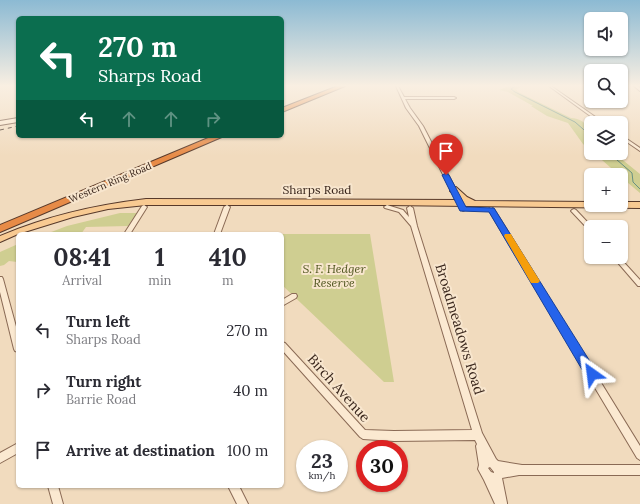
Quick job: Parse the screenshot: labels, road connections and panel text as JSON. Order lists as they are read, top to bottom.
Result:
{
  "streets": {
    "highway": ["Western Ring Road"],
    "main road": ["Sharps Road"],
    "street": ["Broadmeadows Road", "Birch Avenue"]
  },
  "crossings": [
    ["Sharps Road", "Broadmeadows Road"],
    ["Broadmeadows Road", "Birch Avenue"]
  ],
  "parks": ["S. F. Hedger Reserve"],
  "page": {
    "map_buttons": ["+", "−"],
    "turn": ["270 m", "Sharps Road"],
    "eta": [
      "08:41",
      "Arrival",
      "1",
      "min",
      "410",
      "m"
    ],
    "list": [
      {
        "name": "Turn left",
        "note": "Sharps Road",
        "value": "270 m"
      },
      {
        "name": "Turn right",
        "note": "Barrie Road",
        "value": "40 m"
      },
      {
        "name": "Arrive at destination",
        "value": "100 m"
      }
    ],
    "speed": "23 km/h",
    "limit": "30"
  }
}
